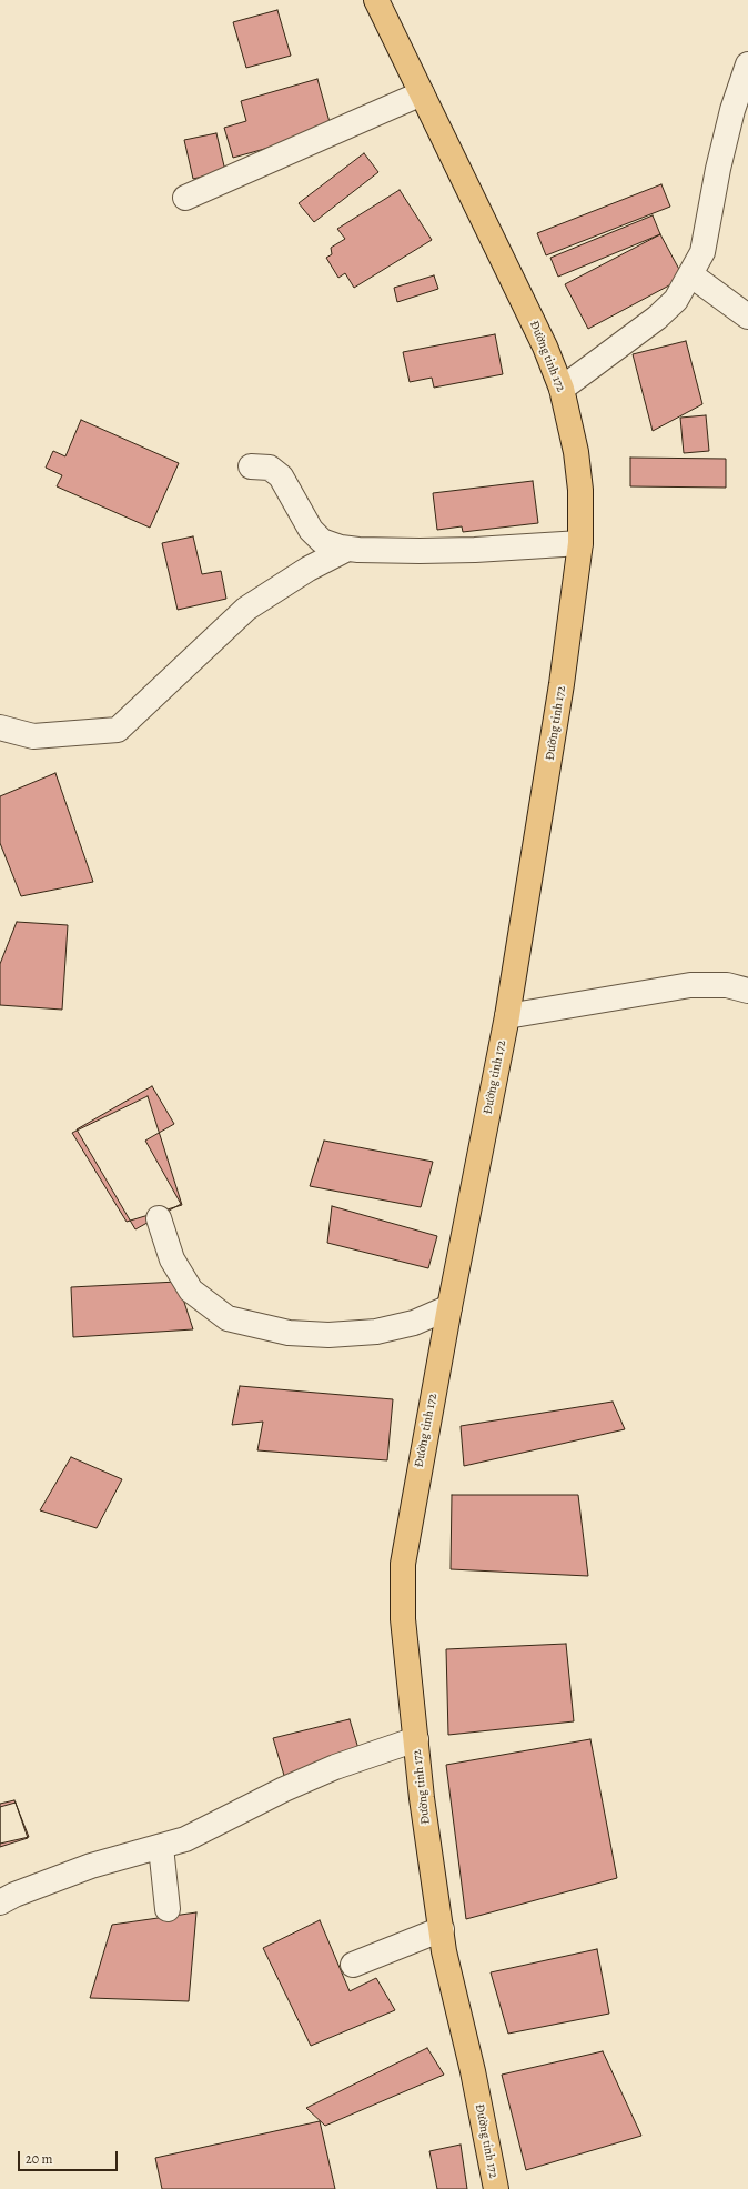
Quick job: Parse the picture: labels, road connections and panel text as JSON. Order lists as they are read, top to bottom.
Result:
{
  "streets": {
    "main road": ["Đường tỉnh 172"]
  },
  "scale_bar": "20 m"
}
